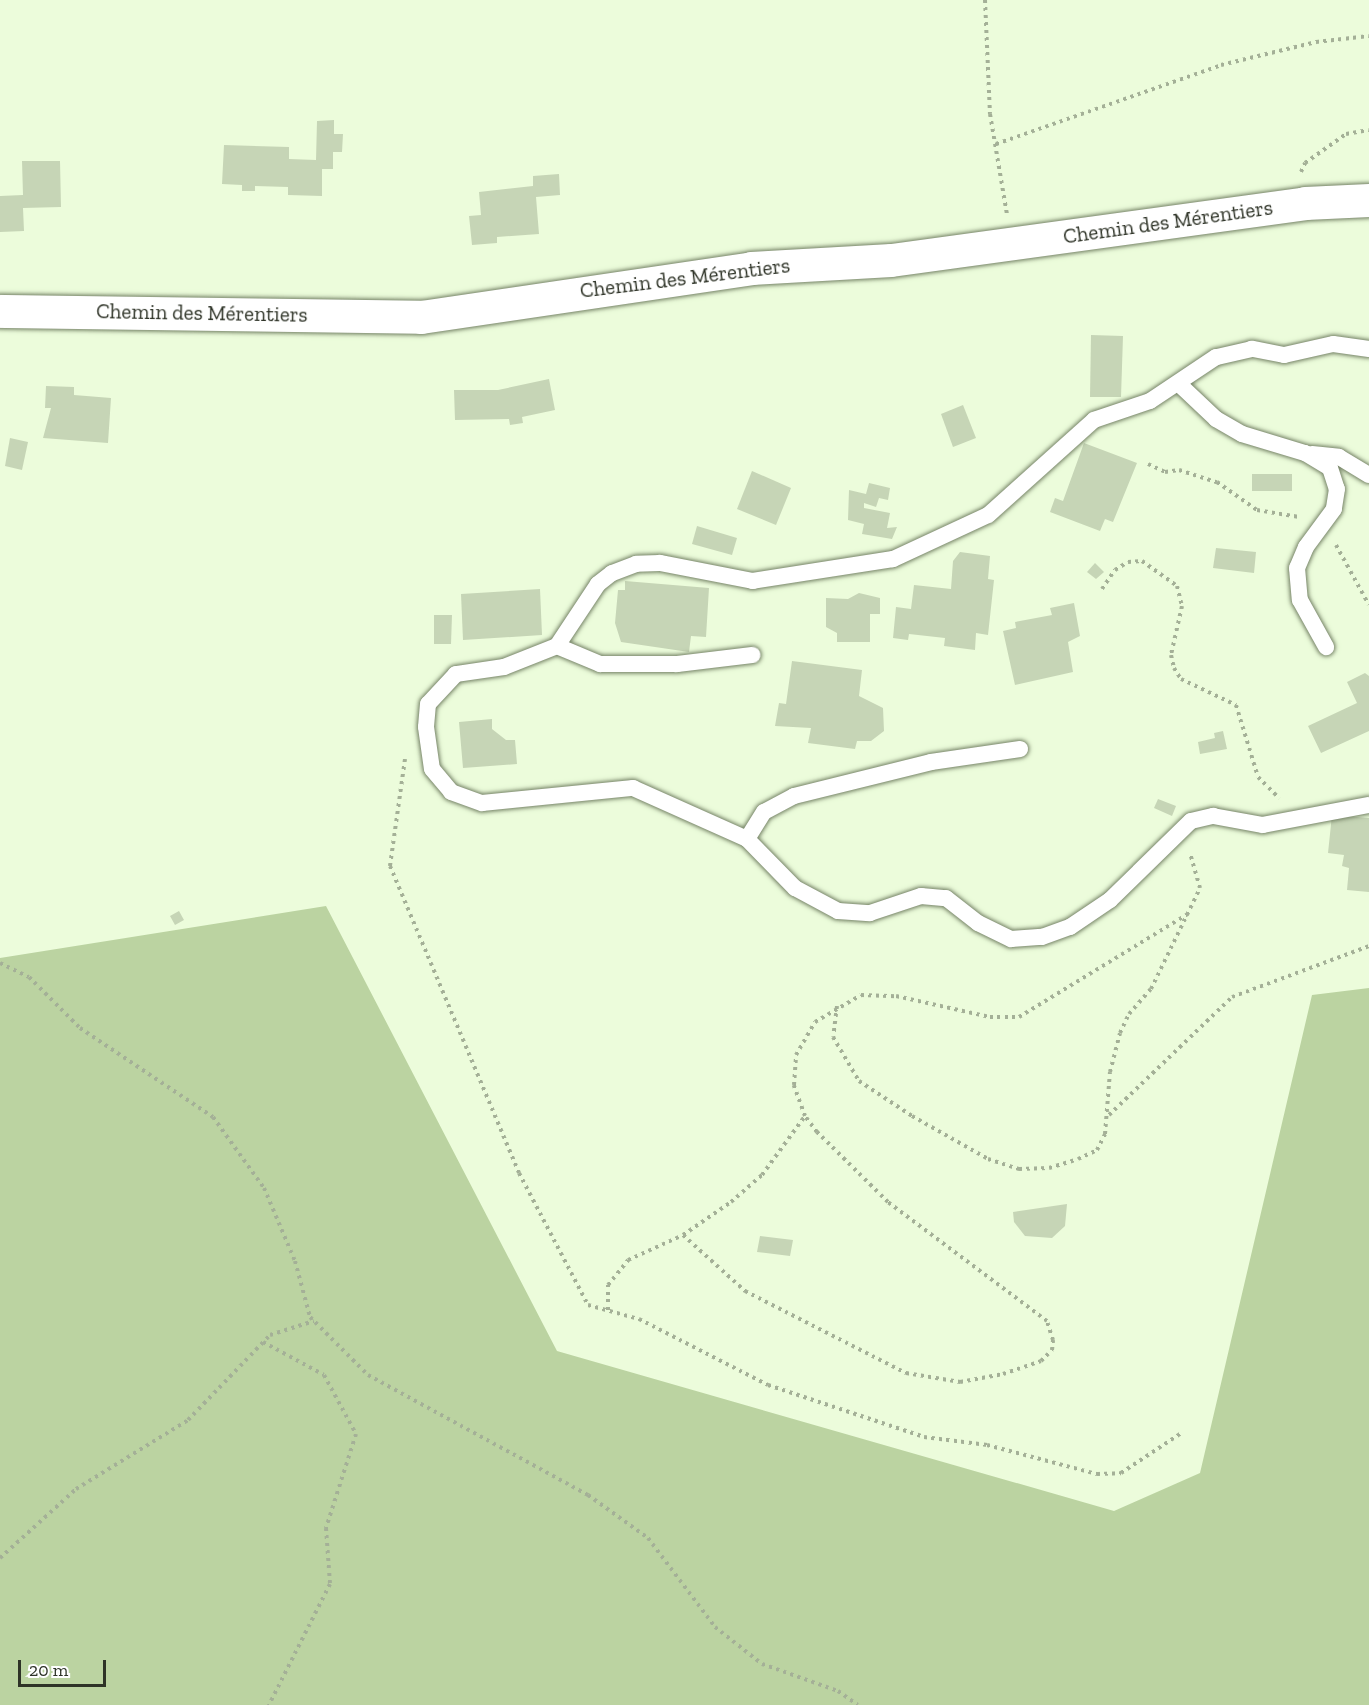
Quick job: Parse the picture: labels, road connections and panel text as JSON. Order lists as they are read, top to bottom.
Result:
{
  "streets": {
    "street": ["Chemin des Mérentiers"]
  },
  "scale_bar": "20 m"
}
